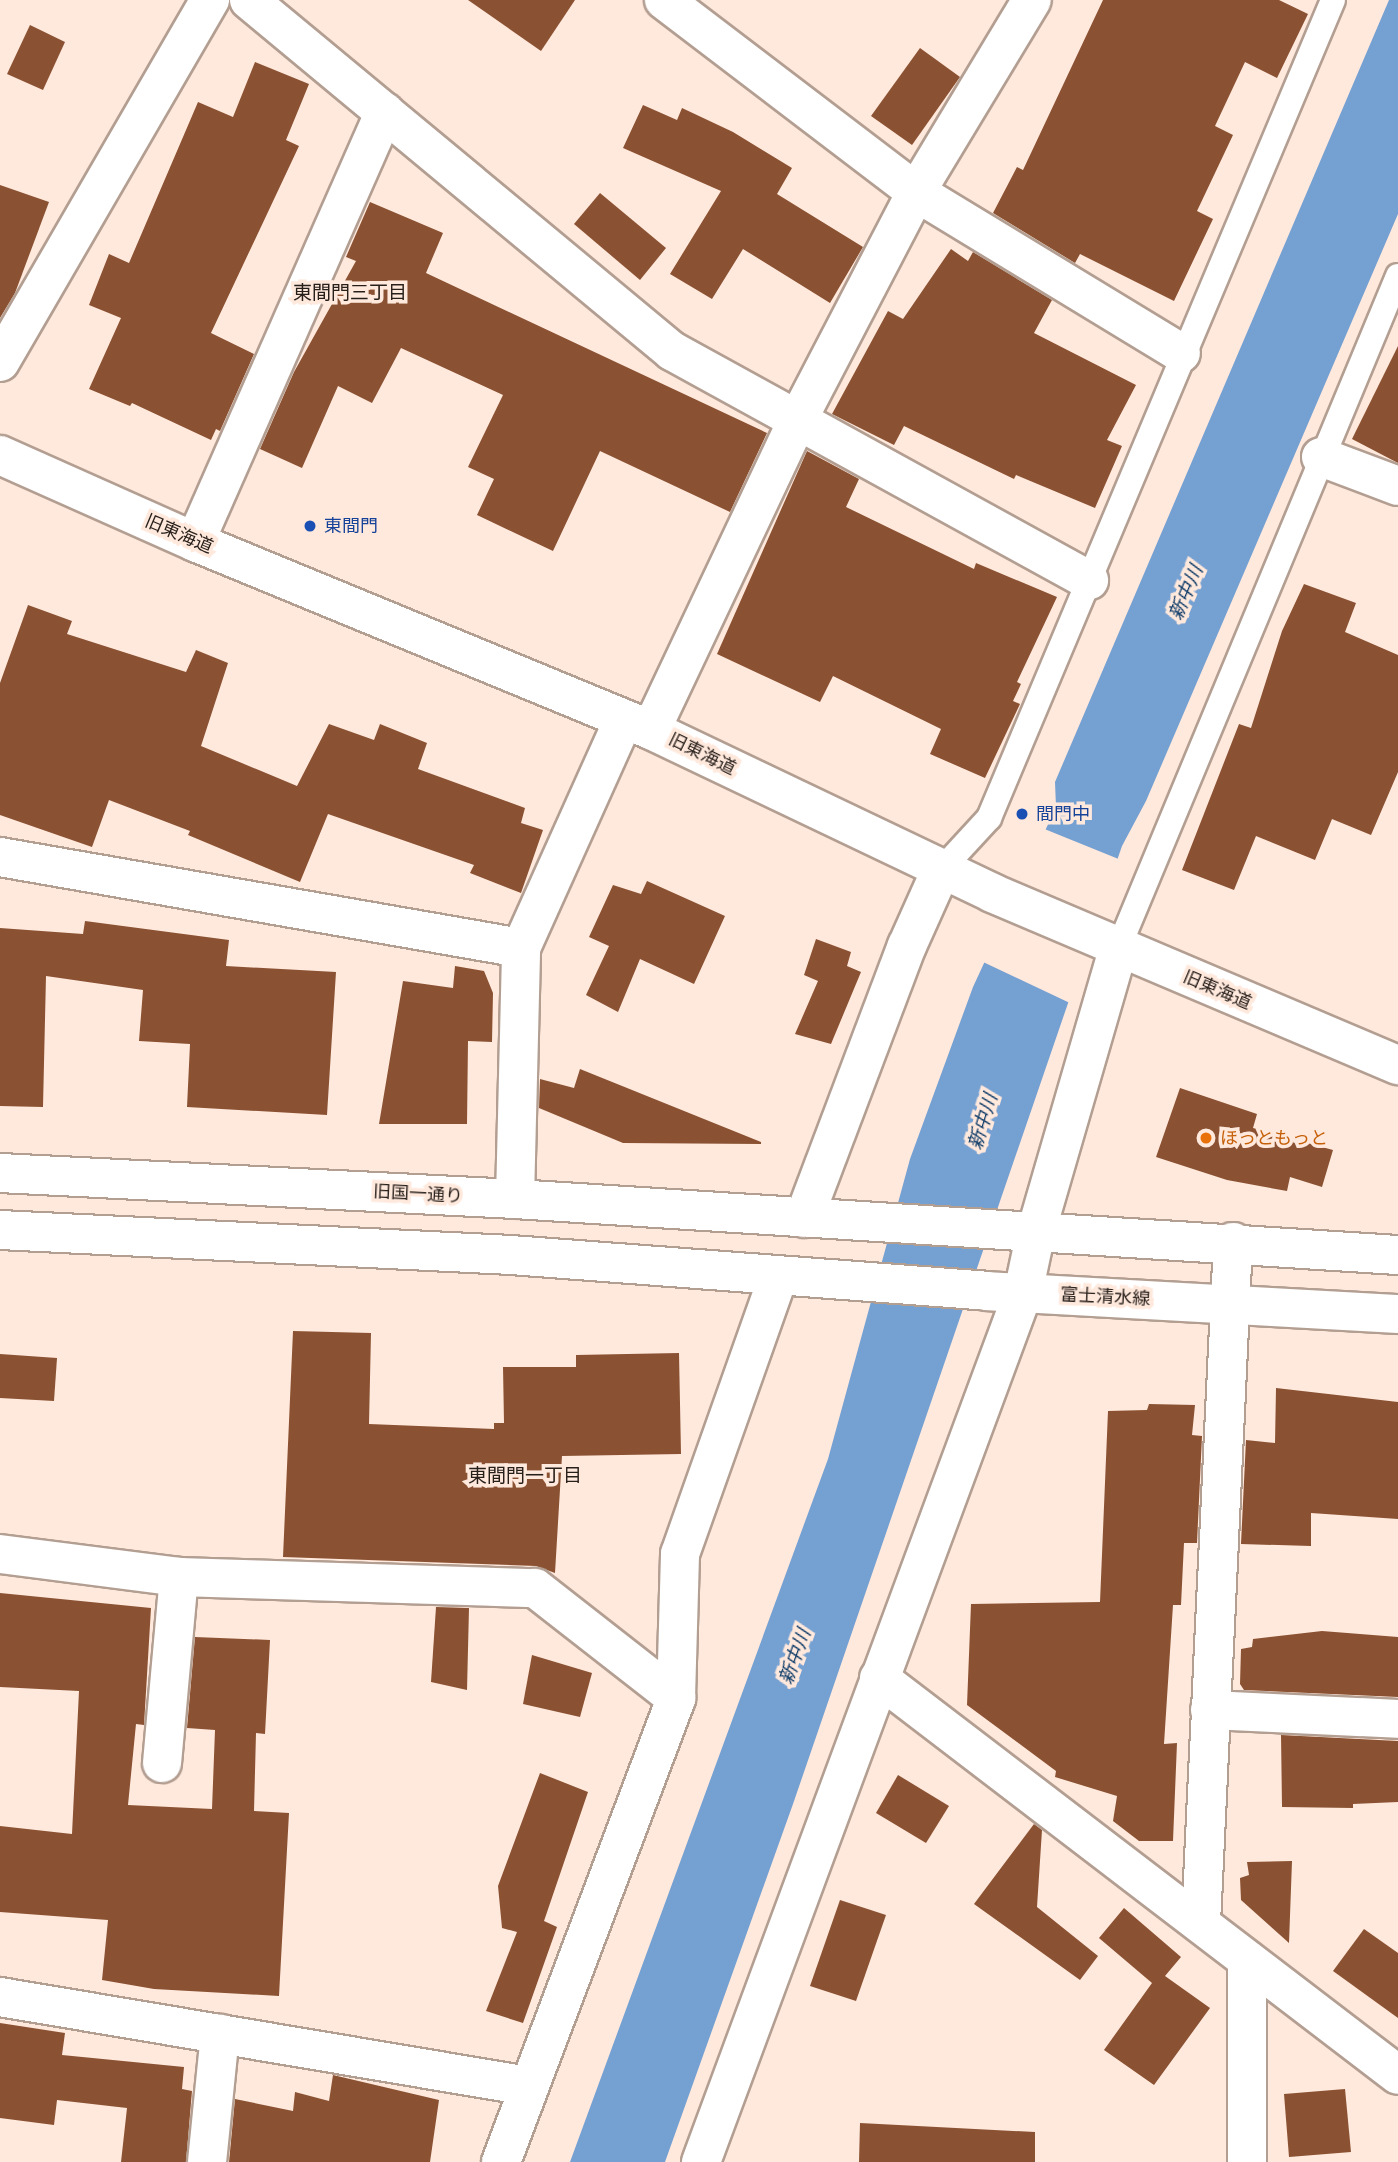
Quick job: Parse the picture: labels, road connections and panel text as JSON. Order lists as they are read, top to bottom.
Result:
{
  "streets": {
    "street": ["旧東海道", "旧国一通り", "富士清水線"]
  },
  "districts": ["東間門三丁目", "東間門一丁目"],
  "water": ["新中川"],
  "places": ["東間門", "間門中", "ほっともっと"]
}
